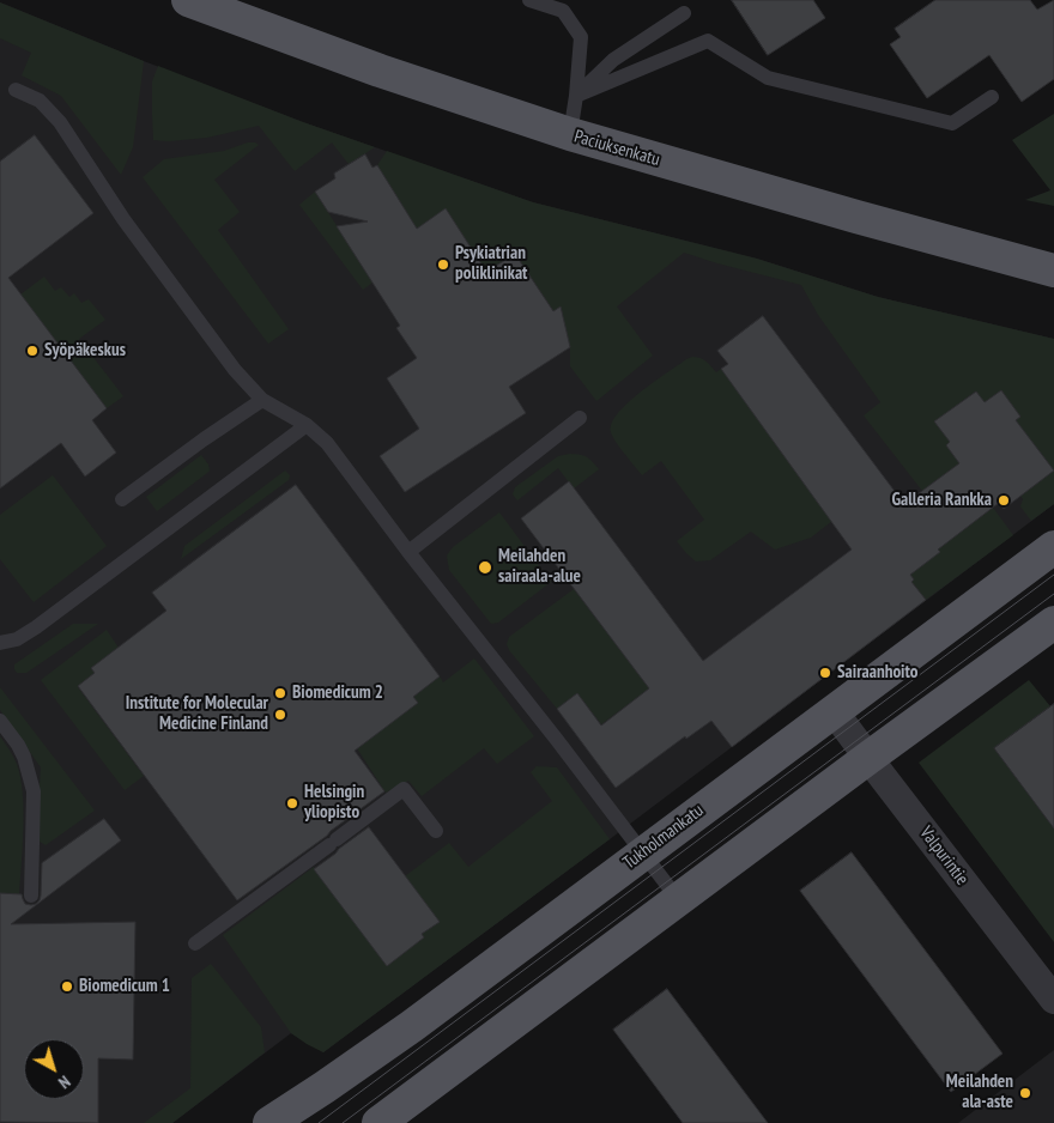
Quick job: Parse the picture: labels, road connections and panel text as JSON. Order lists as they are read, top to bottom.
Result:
{
  "streets": {
    "main road": ["Paciuksenkatu", "Tukholmankatu"],
    "street": ["Valpurintie"]
  },
  "crossings": [
    ["Tukholmankatu", "Valpurintie"]
  ],
  "places": [
    "Psykiatrian poliklinikat",
    "Syöpäkeskus",
    "Galleria Rankka",
    "Meilahden sairaala-alue",
    "Sairaanhoito",
    "Biomedicum 2",
    "Institute for Molecular Medicine Finland",
    "Helsingin yliopisto",
    "Biomedicum 1",
    "Meilahden ala-aste"
  ],
  "north": "bottom right"
}
